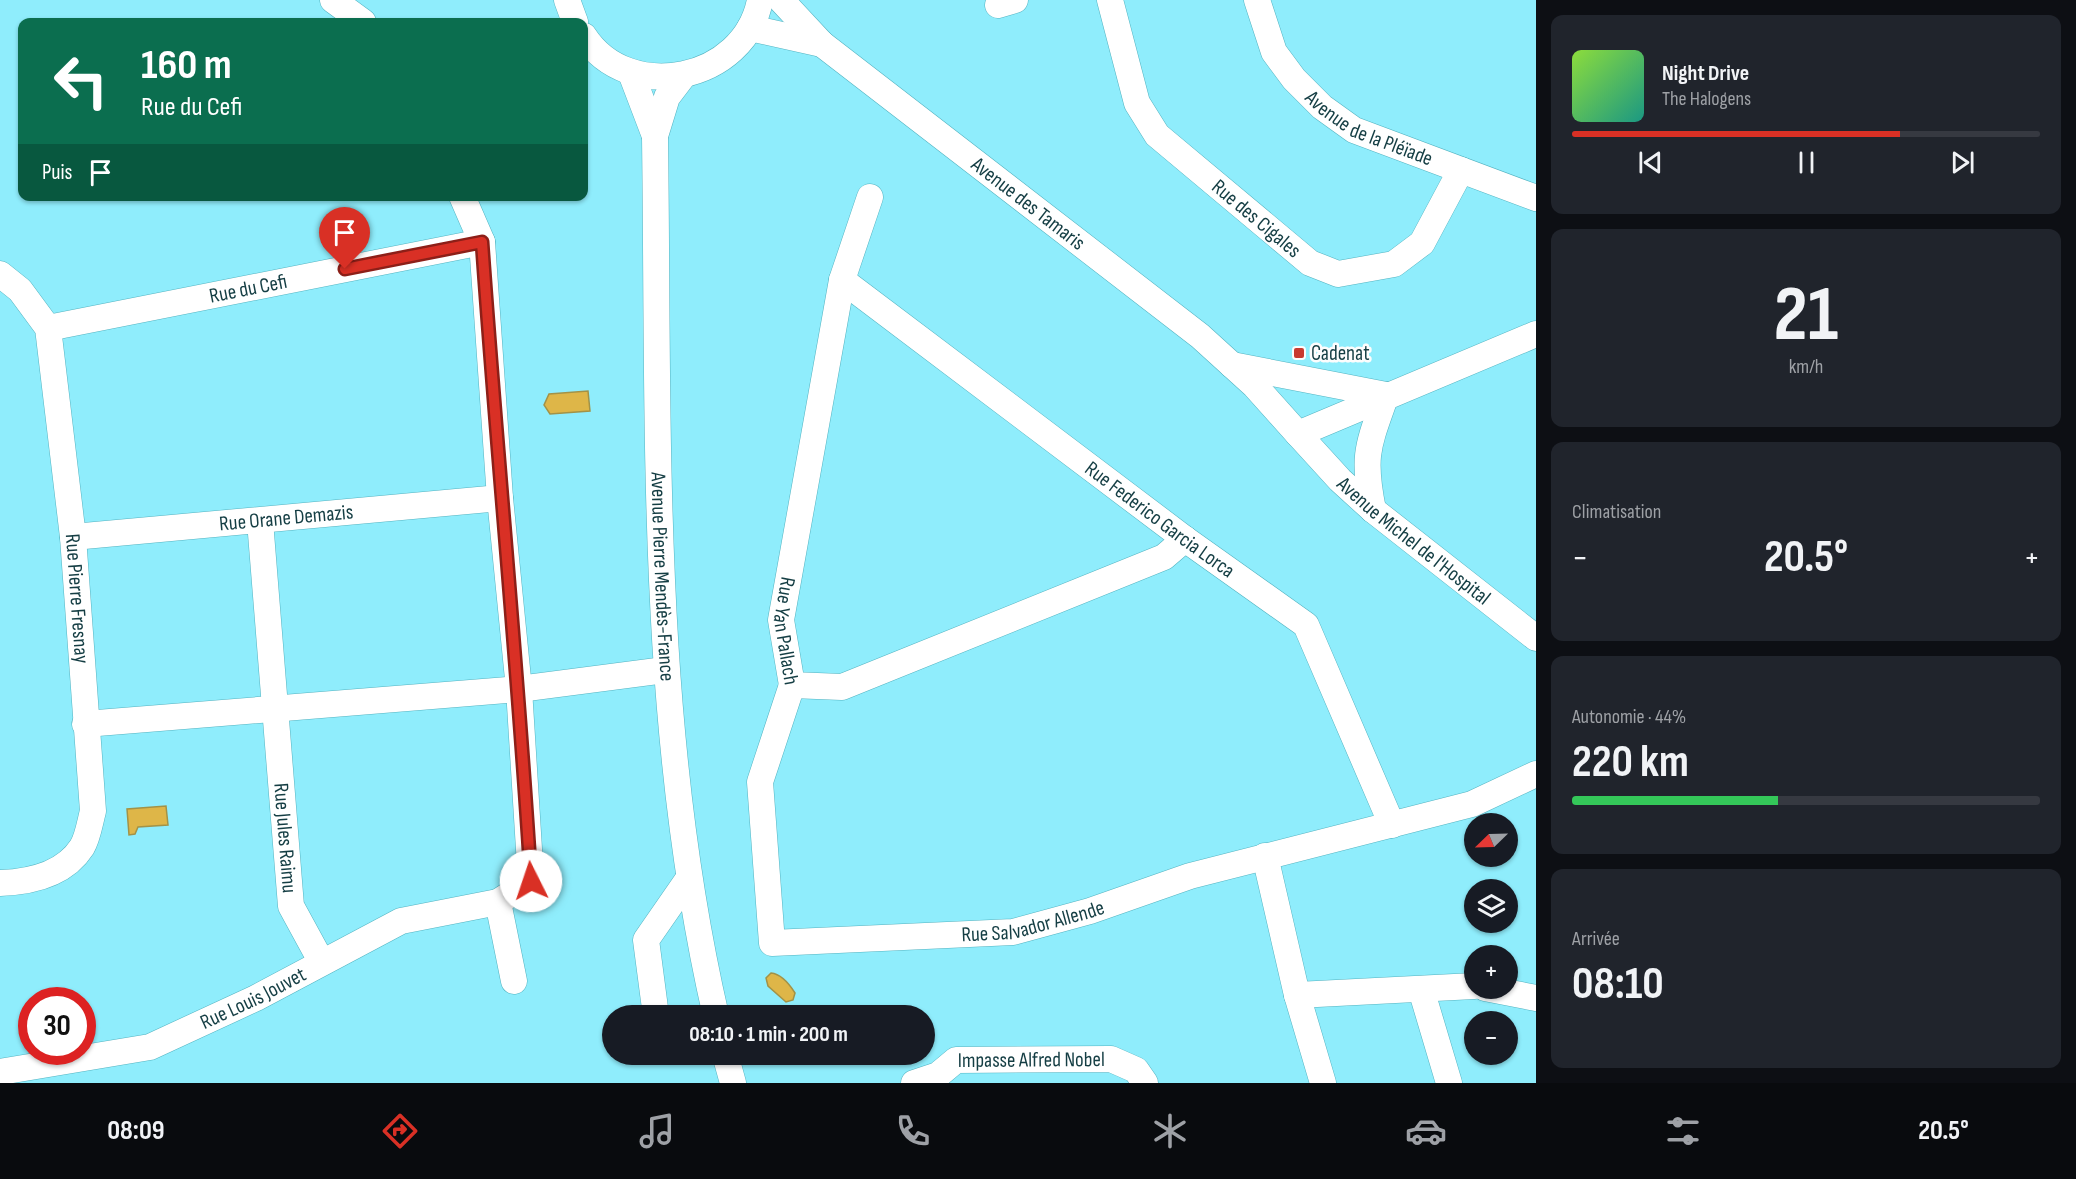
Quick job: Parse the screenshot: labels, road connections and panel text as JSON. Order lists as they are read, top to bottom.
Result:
{
  "streets": {
    "street": [
      "Avenue de la Pléïade",
      "Avenue des Tamaris",
      "Rue des Cigales",
      "Rue du Cefi",
      "Rue Orane Demazis",
      "Rue Federico Garcia Lorca",
      "Avenue Michel de l'Hospital",
      "Avenue Pierre Mendès-France",
      "Rue Pierre Fresnay",
      "Rue Yan Pallach",
      "Rue Jules Raimu",
      "Rue Salvador Allende",
      "Rue Louis Jouvet",
      "Impasse Alfred Nobel"
    ]
  },
  "crossings": [
    ["Avenue de la Pléïade", "Rue des Cigales"],
    ["Avenue des Tamaris", "Avenue Michel de l'Hospital"],
    ["Rue du Cefi", "Rue Pierre Fresnay"],
    ["Rue du Cefi", "Rue Louis Jouvet"],
    ["Rue Orane Demazis", "Rue Pierre Fresnay"],
    ["Rue Orane Demazis", "Rue Jules Raimu"],
    ["Rue Orane Demazis", "Rue Louis Jouvet"],
    ["Rue Federico Garcia Lorca", "Rue Yan Pallach"],
    ["Rue Federico Garcia Lorca", "Rue Salvador Allende"],
    ["Rue Yan Pallach", "Rue Salvador Allende"],
    ["Rue Jules Raimu", "Rue Louis Jouvet"]
  ],
  "places": {
    "transit": ["Cadenat"]
  },
  "north": "bottom left",
  "page": {
    "turn": ["160 m", "Rue du Cefi"],
    "song": ["Night Drive", "The Halogens"],
    "then": "Puis",
    "tile": [
      ["21", "km/h"],
      "Climatisation",
      ["Autonomie · 44%", "220 km"],
      ["Arrivée", "08:10"]
    ],
    "heat": ["−", "20.5°", "+"],
    "map_buttons": ["+", "−"],
    "limit": "30",
    "trip": "08:10 · 1 min · 200 m",
    "tabs": ["08:09", "20.5°"]
  }
}
